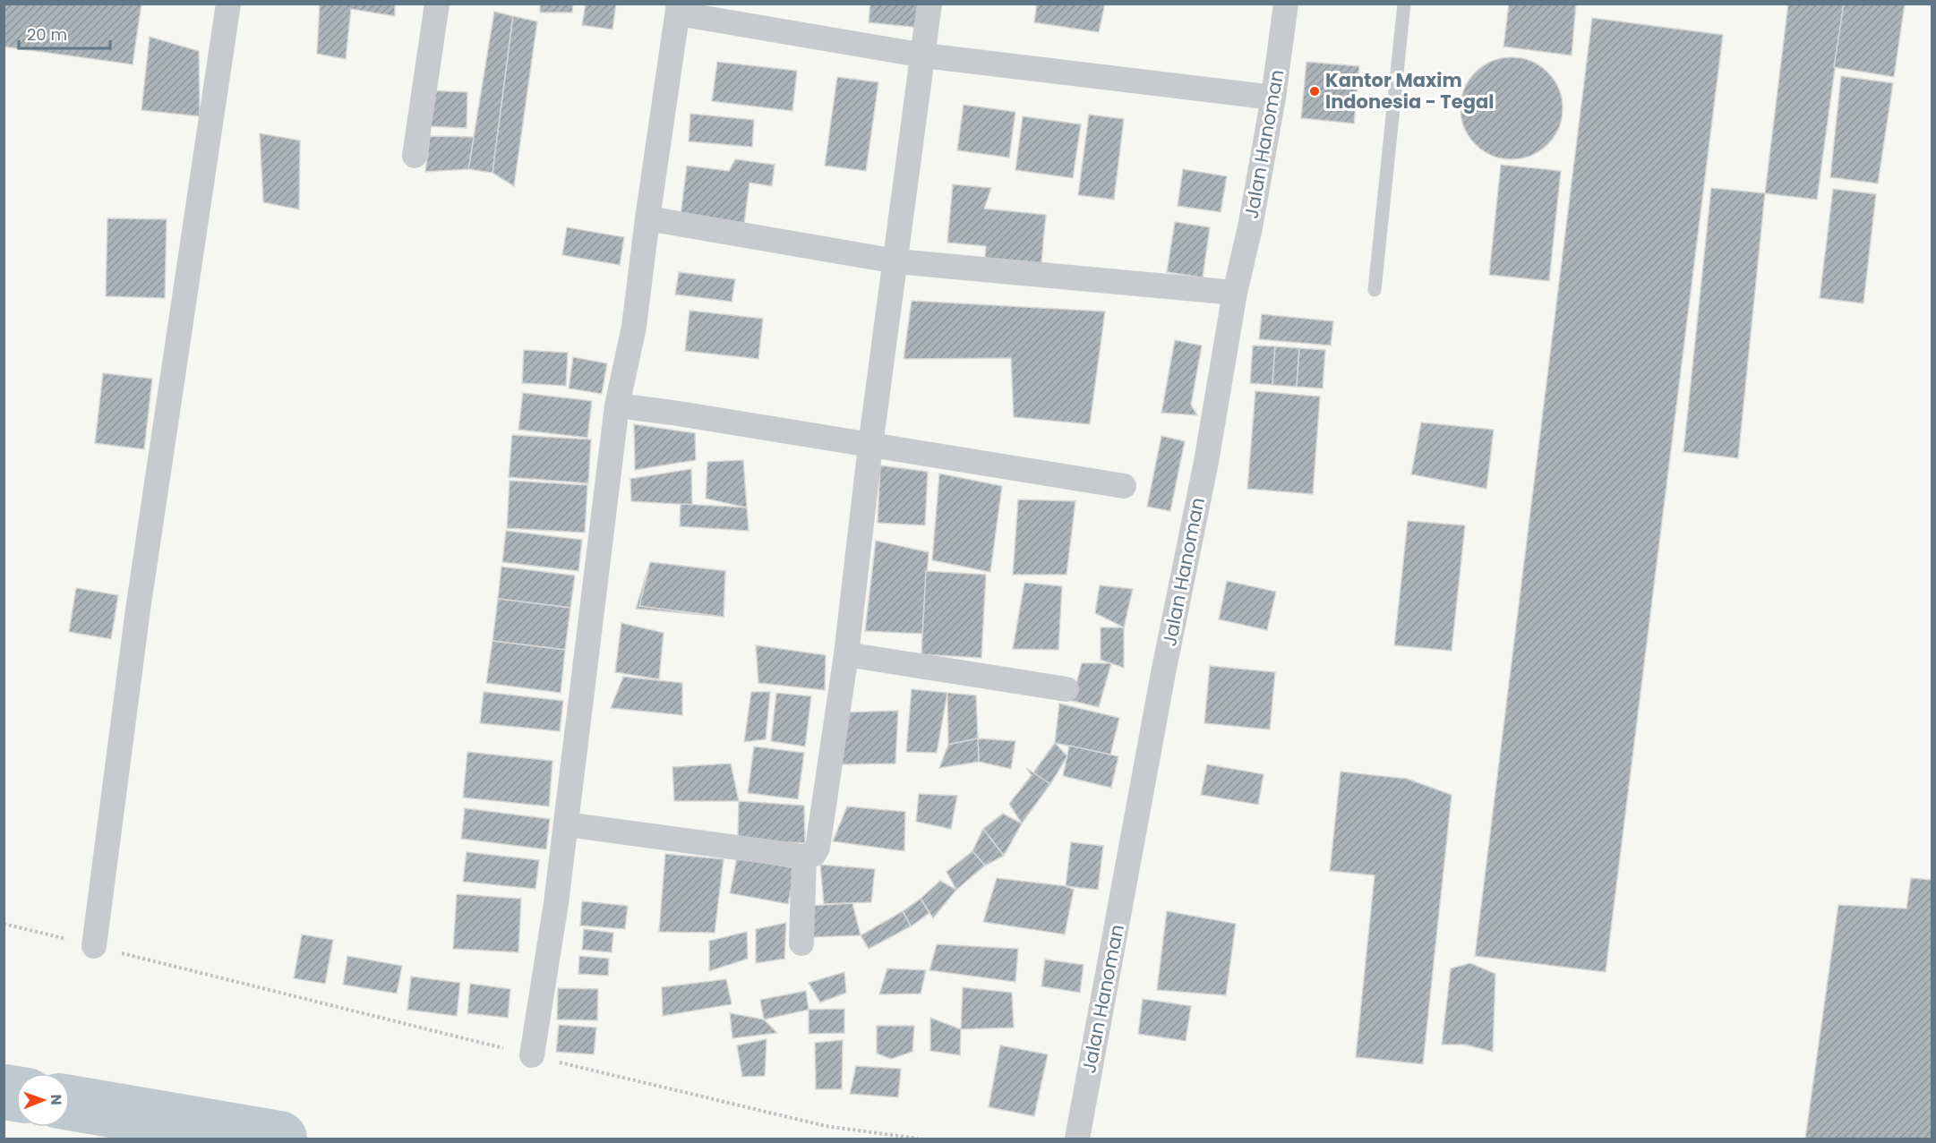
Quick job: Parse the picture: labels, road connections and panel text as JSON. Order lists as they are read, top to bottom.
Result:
{
  "streets": {
    "street": ["Jalan Hanoman"]
  },
  "places": ["Kantor Maxim Indonesia - Tegal"],
  "scale_bar": "20 m",
  "north": "right"
}
